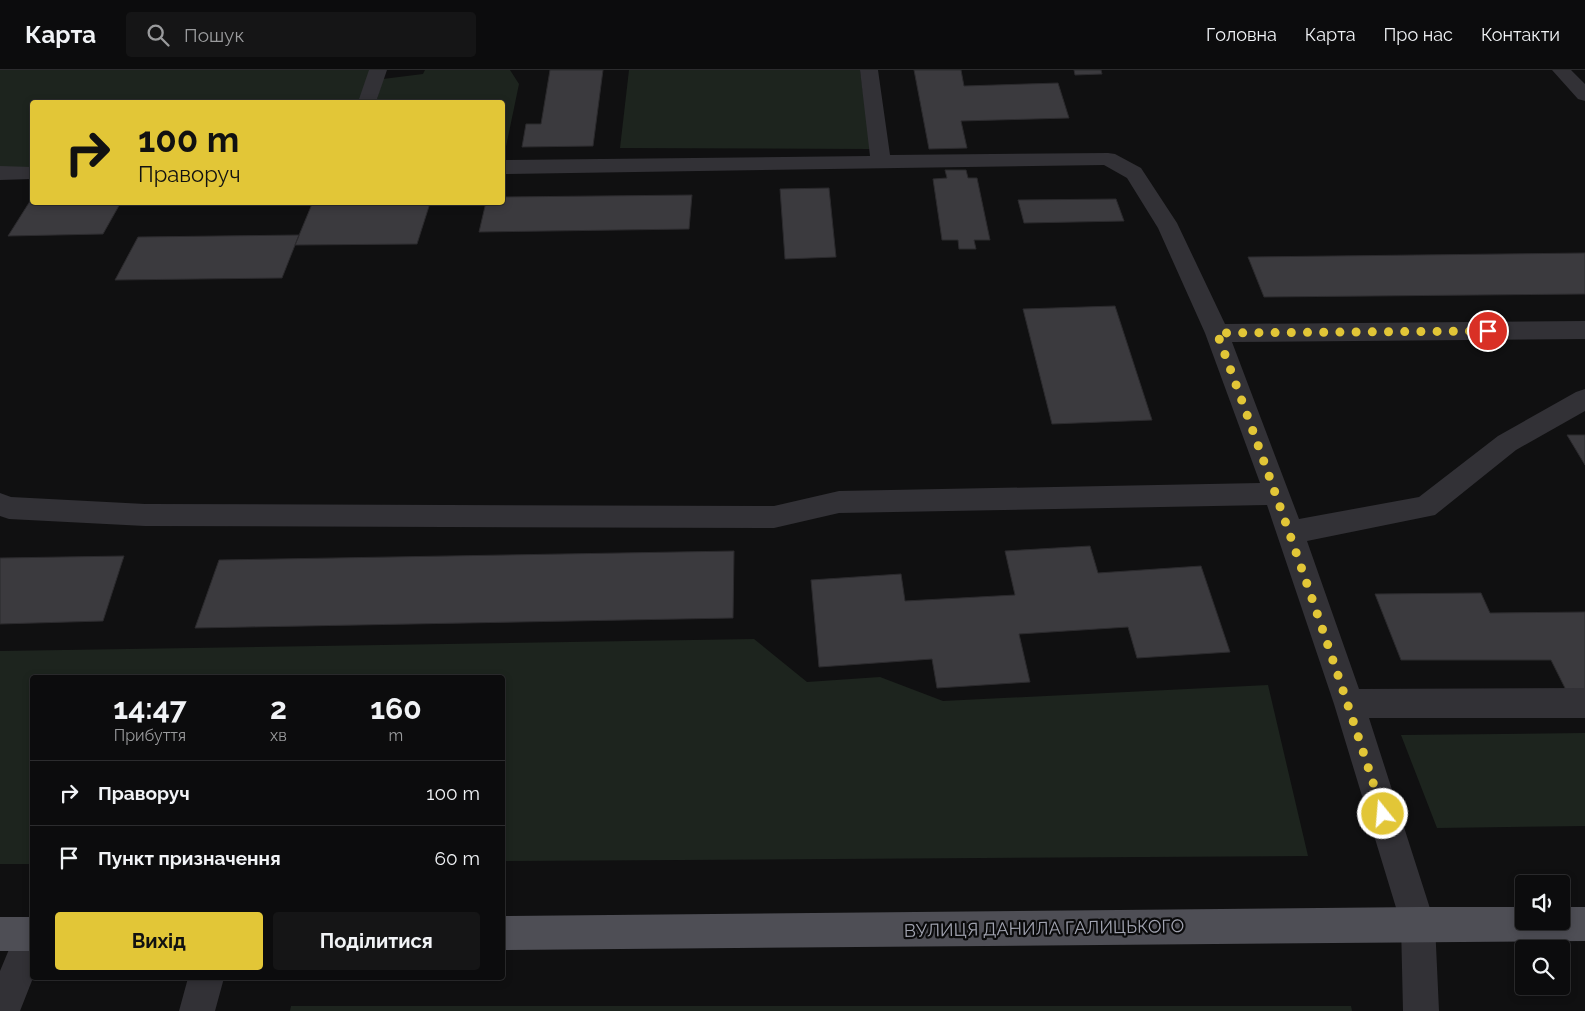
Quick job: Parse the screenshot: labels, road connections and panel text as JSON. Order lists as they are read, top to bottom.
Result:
{
  "streets": {
    "main road": ["ВУЛИЦЯ ДАНИЛА ГАЛИЦЬКОГО"]
  },
  "page": {
    "header": "Карта",
    "search": "Пошук",
    "nav": [
      "Головна",
      "Карта",
      "Про нас",
      "Контакти"
    ],
    "turn": ["100 m", "Праворуч"],
    "eta": [
      "14:47",
      "Прибуття",
      "2",
      "хв",
      "160",
      "m"
    ],
    "list": [
      {
        "name": "Праворуч",
        "value": "100 m"
      },
      {
        "name": "Пункт призначення",
        "value": "60 m"
      }
    ],
    "buttons": ["Вихід", "Поділитися"]
  }
}
